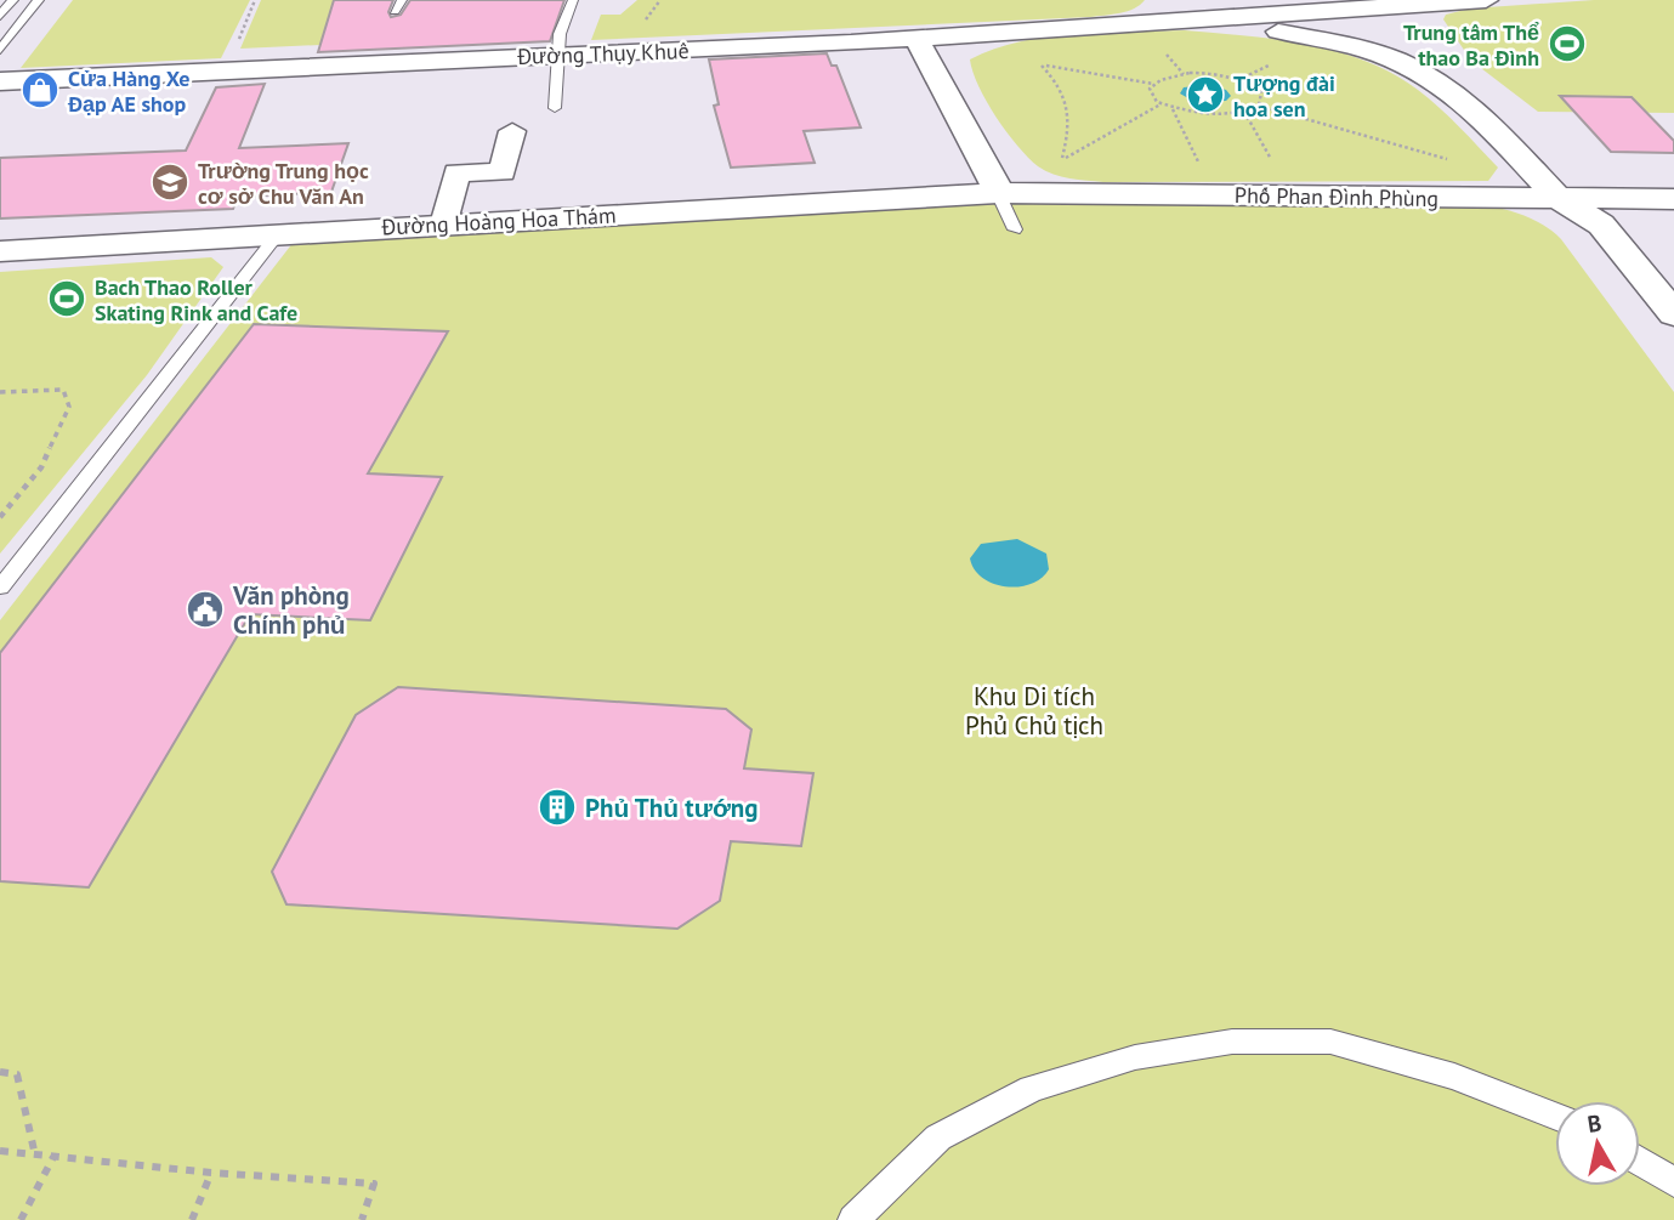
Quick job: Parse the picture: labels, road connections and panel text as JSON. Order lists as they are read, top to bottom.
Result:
{
  "streets": {
    "main road": ["Đường Thụy Khuê", "Phố Phan Đình Phùng", "Đường Hoàng Hoa Thám"]
  },
  "crossings": [
    ["Phố Phan Đình Phùng", "Đường Hoàng Hoa Thám"]
  ],
  "parks": ["Khu Di tích Phủ Chủ tịch"],
  "places": {
    "sports": ["Trung tâm Thể thao Ba Đình", "Bach Thao Roller Skating Rink and Cafe"],
    "shop": ["Cửa Hàng Xe Đạp AE shop"],
    "place": ["Tượng đài hoa sen"],
    "school or university": ["Trường Trung học cơ sở Chu Văn An"],
    "public building": ["Văn phòng Chính phủ"],
    "building": ["Phủ Thủ tướng"]
  },
  "north": "top"
}
